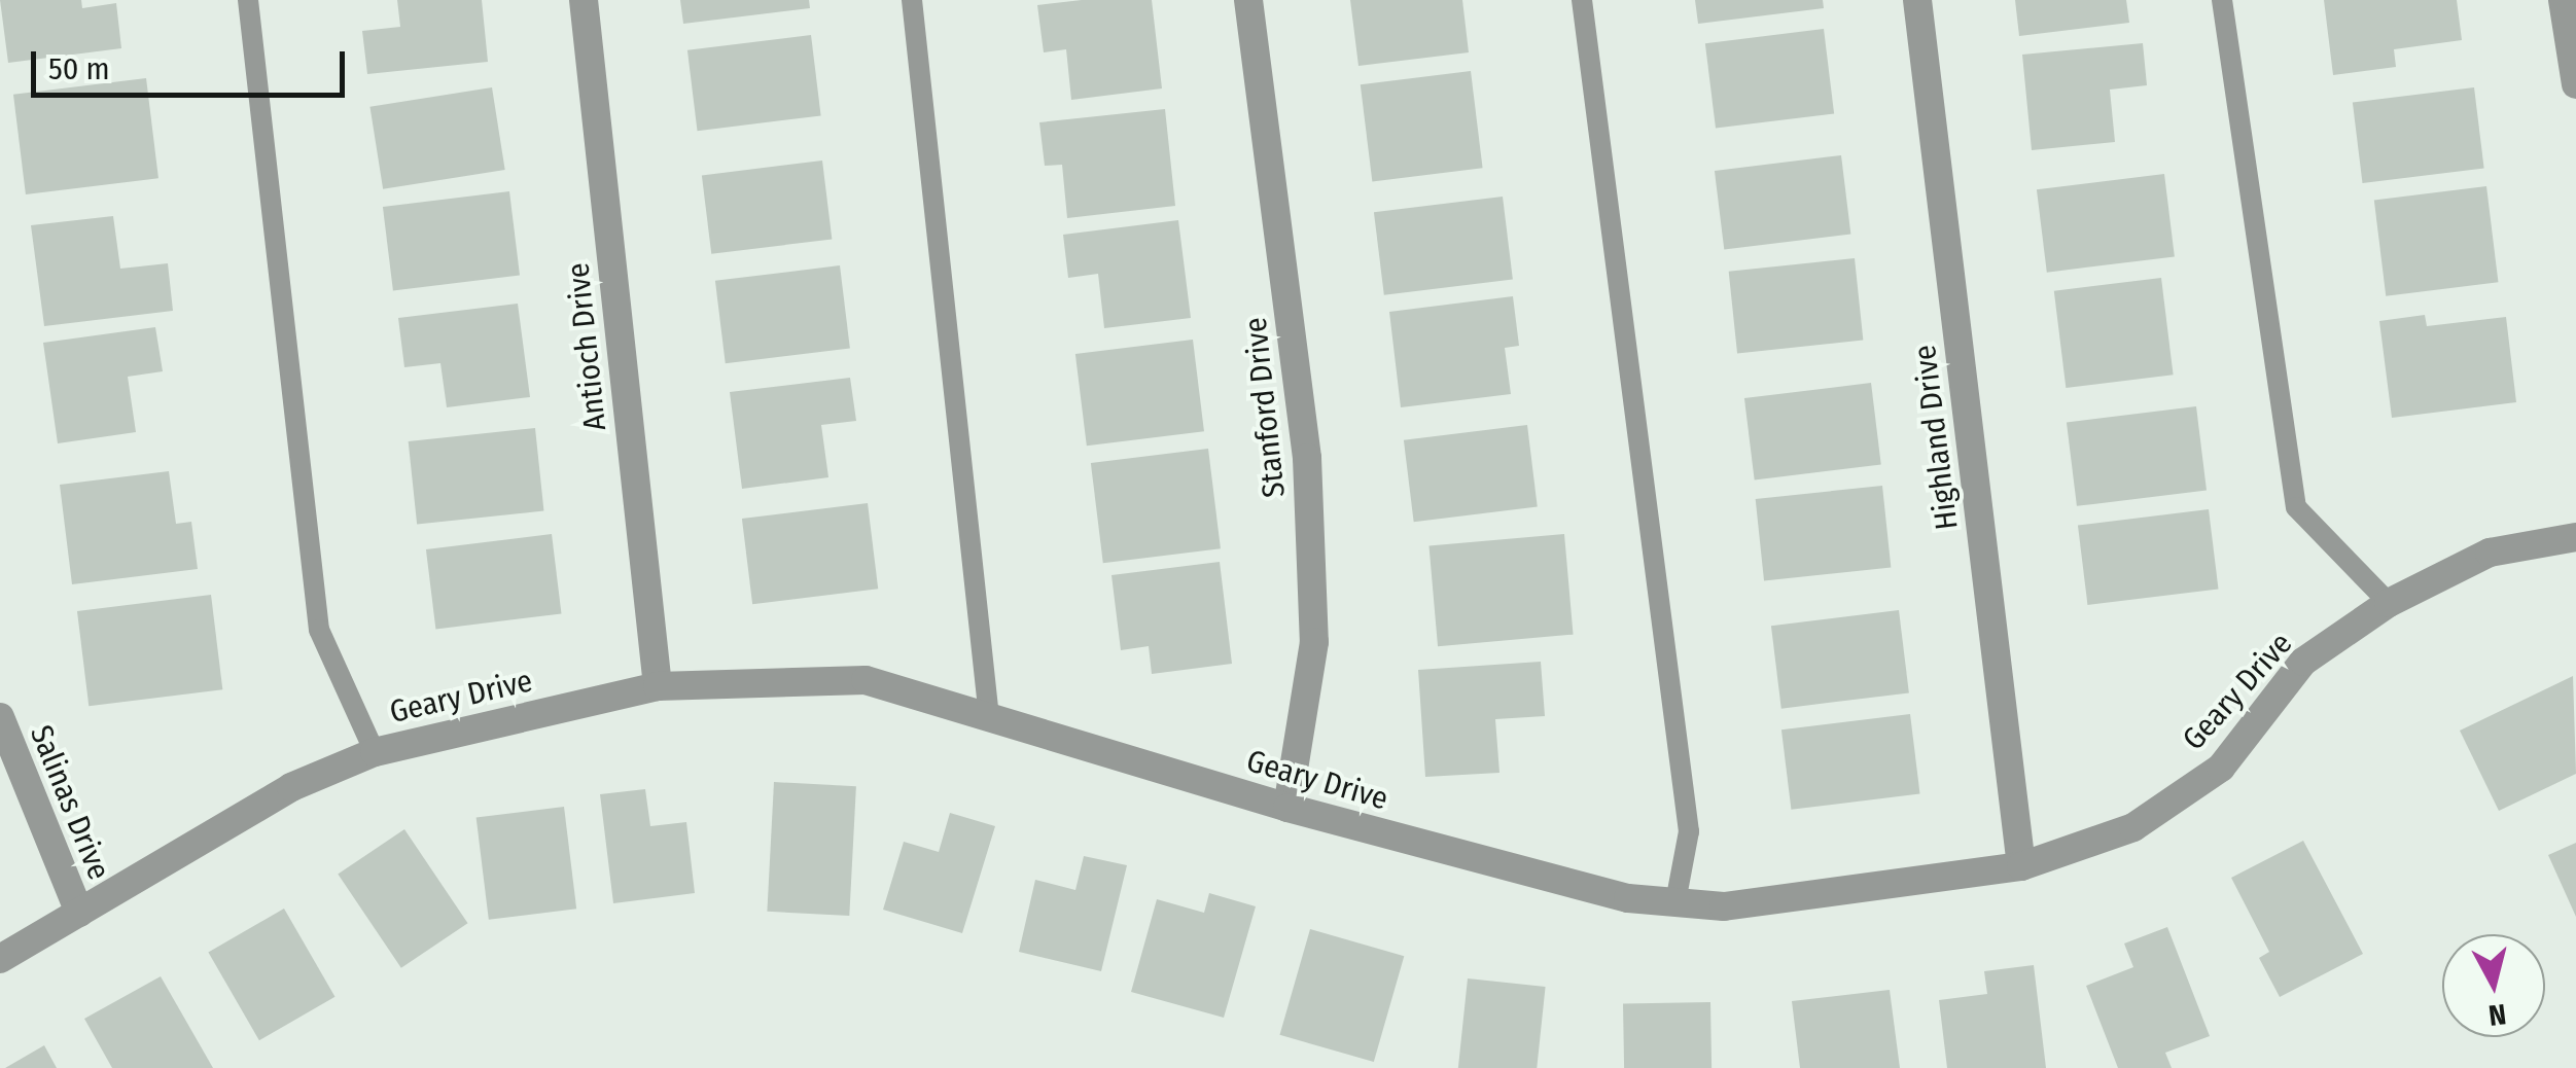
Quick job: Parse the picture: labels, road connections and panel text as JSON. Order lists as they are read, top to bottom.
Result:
{
  "streets": {
    "street": [
      "Antioch Drive",
      "Stanford Drive",
      "Highland Drive",
      "Geary Drive",
      "Salinas Drive"
    ]
  },
  "crossings": [
    ["Antioch Drive", "Geary Drive"],
    ["Stanford Drive", "Geary Drive"],
    ["Highland Drive", "Geary Drive"],
    ["Geary Drive", "Salinas Drive"]
  ],
  "scale_bar": "50 m",
  "north": "bottom"
}
